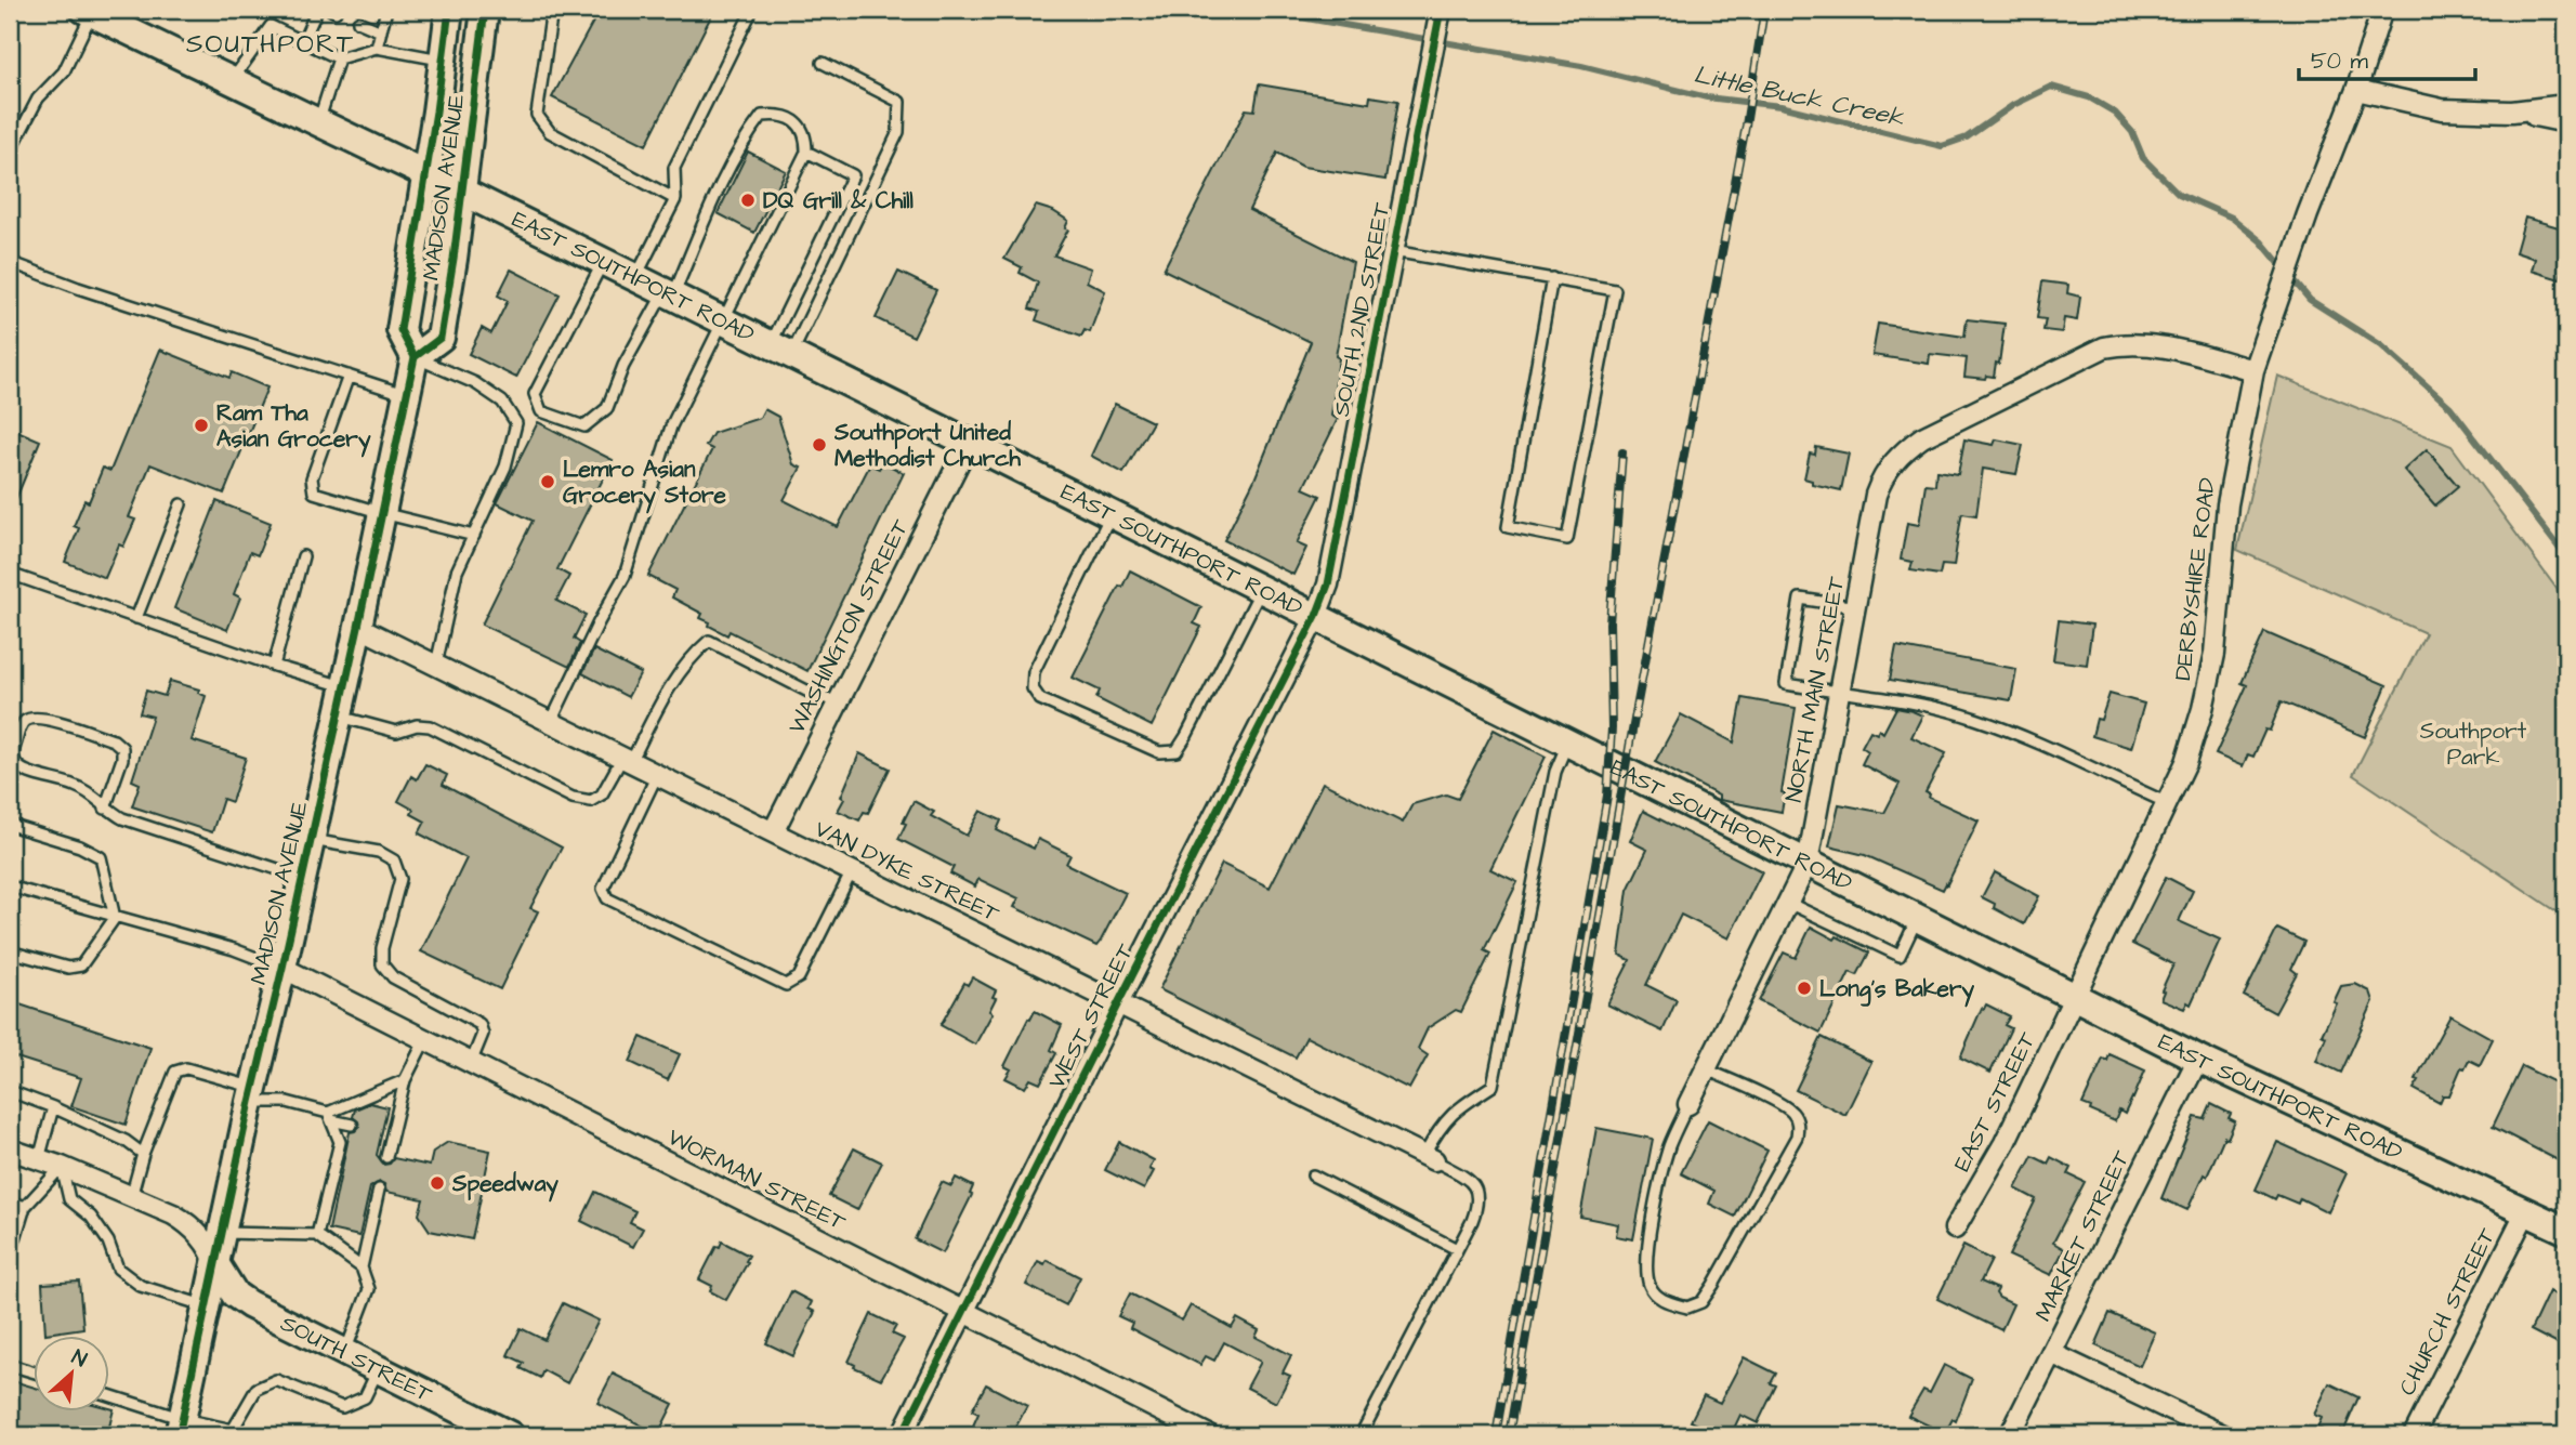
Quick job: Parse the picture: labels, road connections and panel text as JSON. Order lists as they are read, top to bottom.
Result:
{
  "streets": {
    "main road": ["MADISON AVENUE", "EAST SOUTHPORT ROAD", "SOUTH STREET"],
    "street": [
      "SOUTH 2ND STREET",
      "DERBYSHIRE ROAD",
      "WASHINGTON STREET",
      "NORTH MAIN STREET",
      "VAN DYKE STREET",
      "WEST STREET",
      "EAST STREET",
      "WORMAN STREET",
      "MARKET STREET",
      "CHURCH STREET"
    ]
  },
  "crossings": [
    ["MADISON AVENUE", "EAST SOUTHPORT ROAD"],
    ["MADISON AVENUE", "VAN DYKE STREET"],
    ["MADISON AVENUE", "WORMAN STREET"],
    ["MADISON AVENUE", "SOUTH STREET"],
    ["EAST SOUTHPORT ROAD", "SOUTH 2ND STREET"],
    ["EAST SOUTHPORT ROAD", "DERBYSHIRE ROAD"],
    ["EAST SOUTHPORT ROAD", "WASHINGTON STREET"],
    ["EAST SOUTHPORT ROAD", "NORTH MAIN STREET"],
    ["EAST SOUTHPORT ROAD", "WEST STREET"],
    ["EAST SOUTHPORT ROAD", "EAST STREET"],
    ["EAST SOUTHPORT ROAD", "MARKET STREET"],
    ["EAST SOUTHPORT ROAD", "CHURCH STREET"],
    ["SOUTH 2ND STREET", "WEST STREET"],
    ["DERBYSHIRE ROAD", "NORTH MAIN STREET"],
    ["DERBYSHIRE ROAD", "EAST STREET"],
    ["WASHINGTON STREET", "VAN DYKE STREET"],
    ["VAN DYKE STREET", "WEST STREET"],
    ["WEST STREET", "WORMAN STREET"]
  ],
  "districts": ["SOUTHPORT"],
  "water": ["Little Buck Creek"],
  "parks": ["Southport Park"],
  "places": [
    "DQ Grill & Chill",
    "Ram Tha Asian Grocery",
    "Southport United Methodist Church",
    "Lemro Asian Grocery Store",
    "Long's Bakery",
    "Speedway"
  ],
  "scale_bar": "50 m",
  "north": "top right"
}
